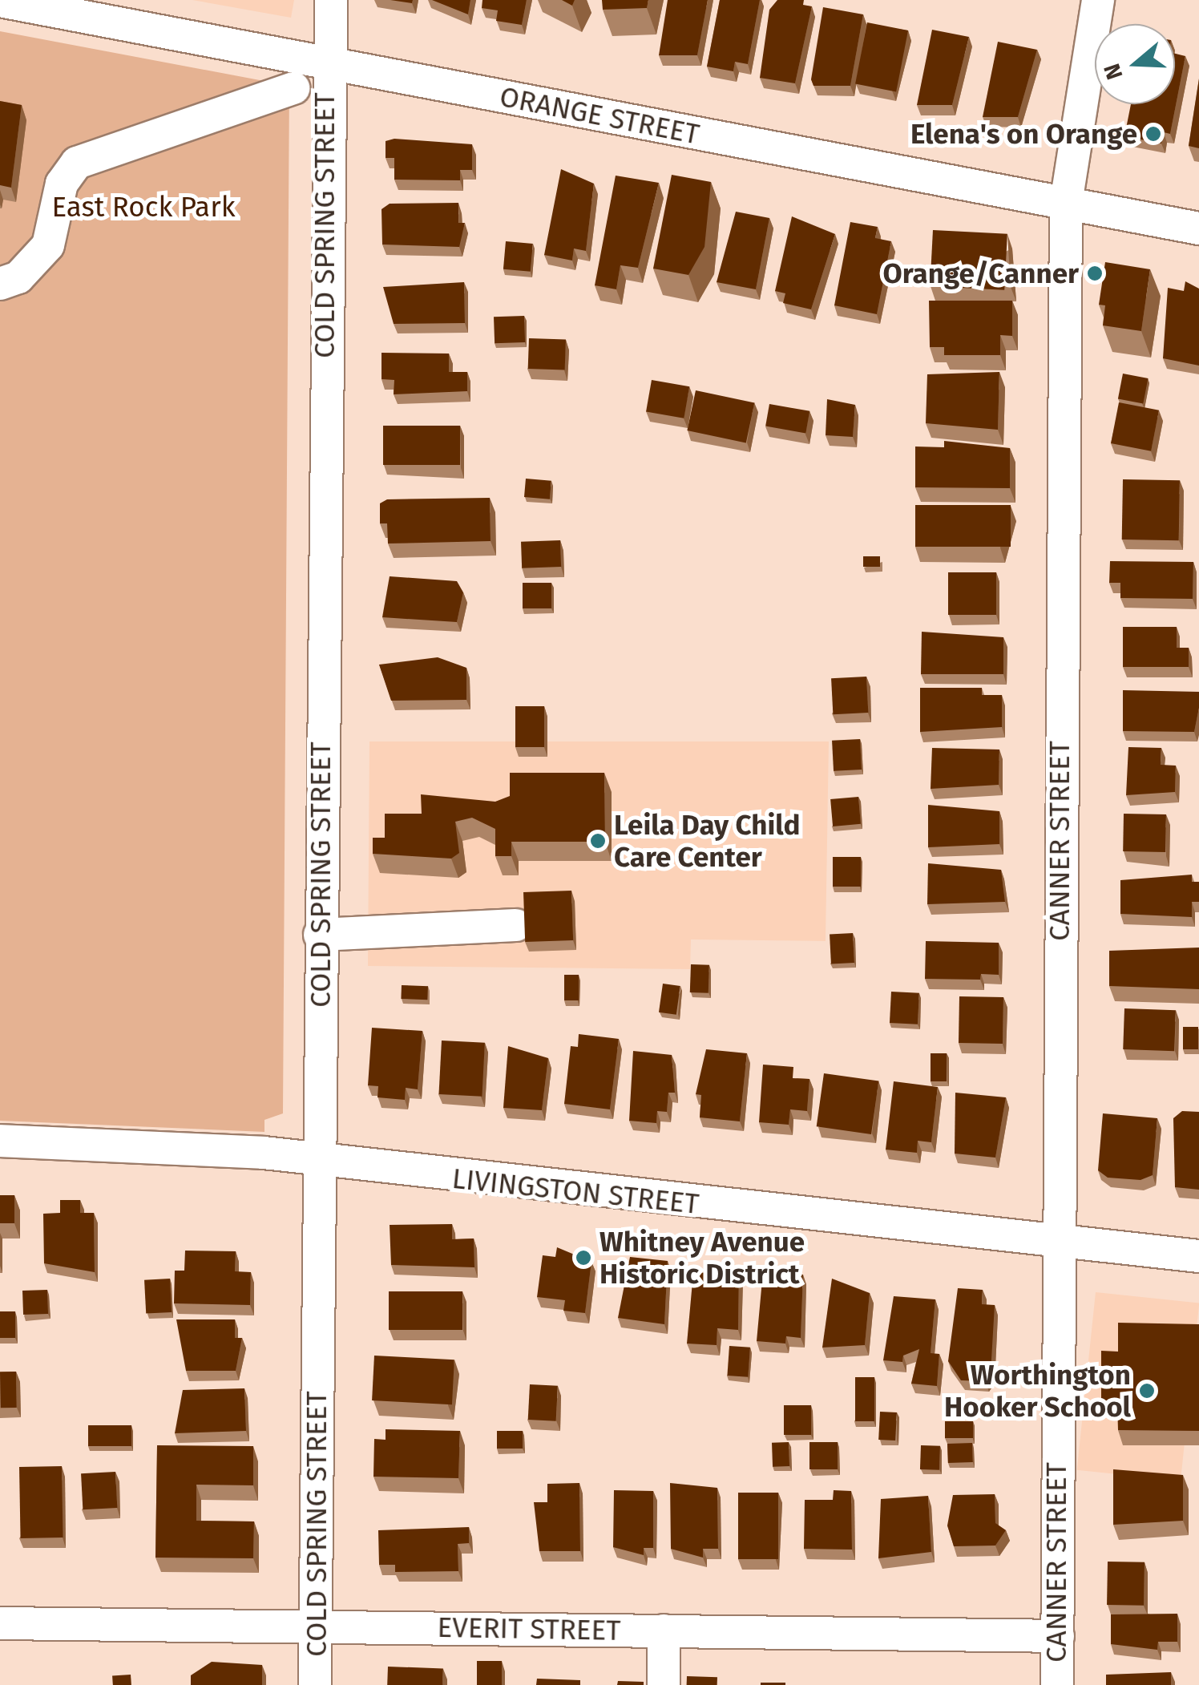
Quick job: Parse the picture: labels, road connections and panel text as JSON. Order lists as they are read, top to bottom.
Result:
{
  "streets": {
    "street": [
      "ORANGE STREET",
      "COLD SPRING STREET",
      "CANNER STREET",
      "LIVINGSTON STREET",
      "EVERIT STREET"
    ]
  },
  "crossings": [
    ["ORANGE STREET", "COLD SPRING STREET"],
    ["ORANGE STREET", "CANNER STREET"],
    ["COLD SPRING STREET", "LIVINGSTON STREET"],
    ["COLD SPRING STREET", "EVERIT STREET"],
    ["CANNER STREET", "LIVINGSTON STREET"],
    ["CANNER STREET", "EVERIT STREET"]
  ],
  "parks": ["East Rock Park"],
  "places": [
    "Elena's on Orange",
    "Orange/Canner",
    "Leila Day Child Care Center",
    "Whitney Avenue Historic District",
    "Worthington Hooker School"
  ],
  "north": "left"
}
